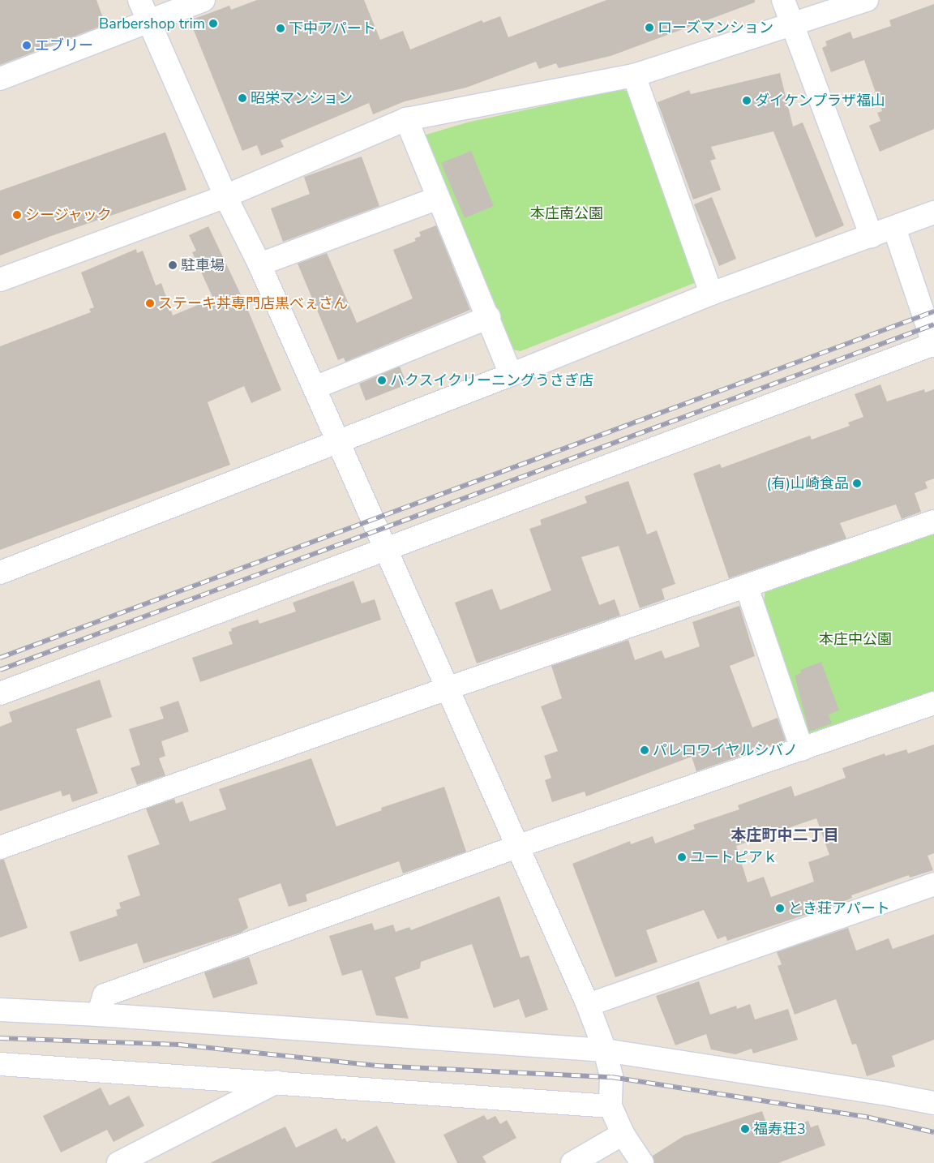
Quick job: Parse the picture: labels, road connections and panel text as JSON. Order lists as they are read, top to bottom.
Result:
{
  "districts": ["本庄町中二丁目"],
  "parks": ["本庄南公園", "本庄中公園"],
  "places": [
    "Barbershop trim",
    "ローズマンション",
    "下中アパート",
    "エブリー",
    "昭栄マンション",
    "ダイケンプラザ福山",
    "シージャック",
    "駐車場",
    "ステーキ丼専門店黒べぇさん",
    "ハクスイクリーニングうさぎ店",
    "(有)山崎食品",
    "パレロワイヤルシバノ",
    "ユートピアｋ",
    "とき荘アパート",
    "福寿荘3"
  ]
}
